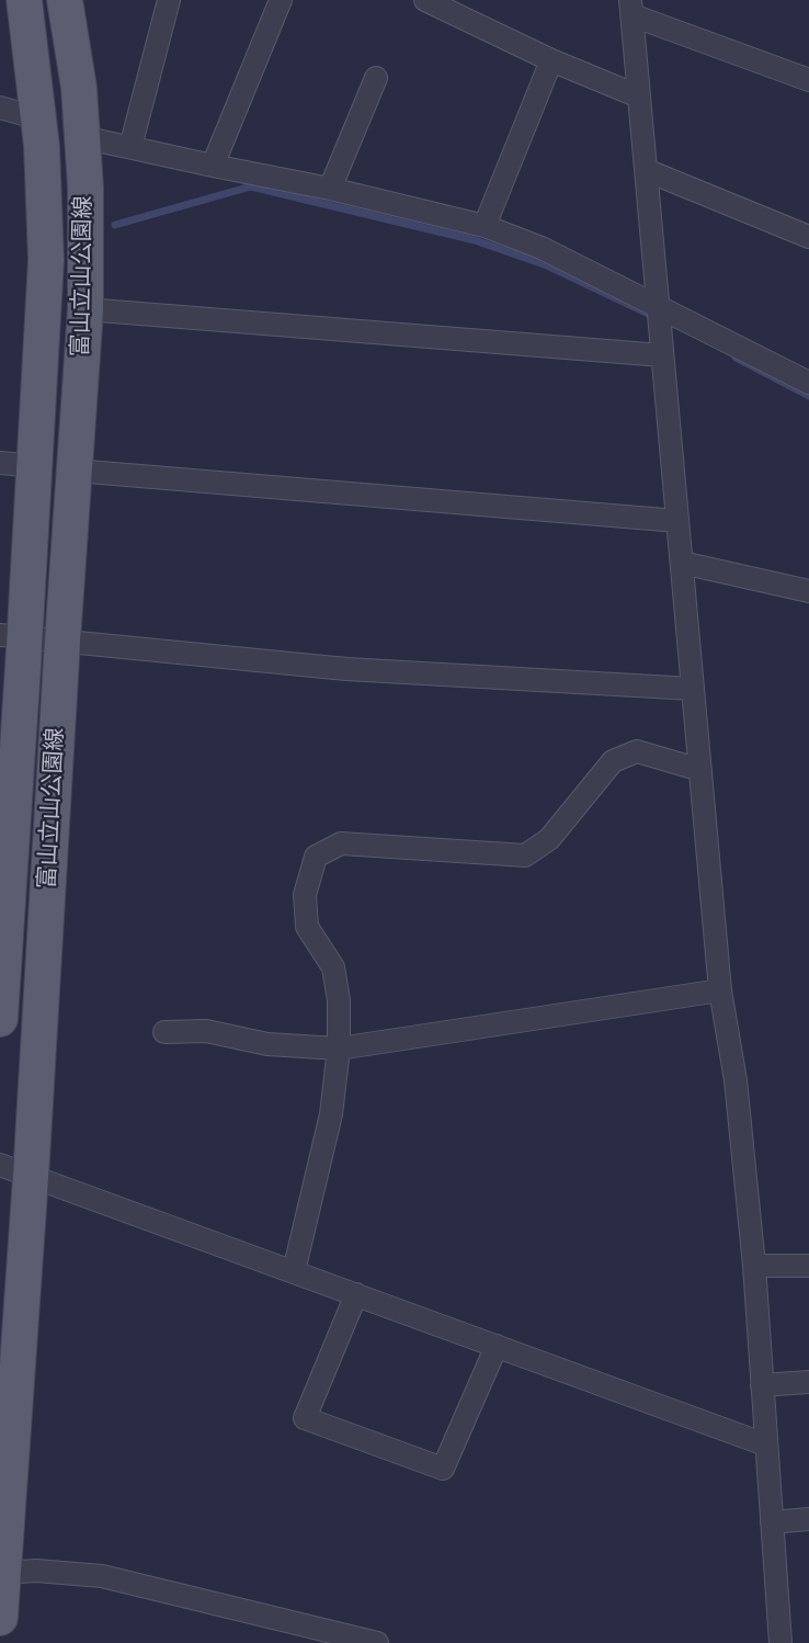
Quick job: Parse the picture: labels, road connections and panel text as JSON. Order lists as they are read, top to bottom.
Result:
{
  "streets": {
    "main road": ["富山立山公園線"]
  }
}
